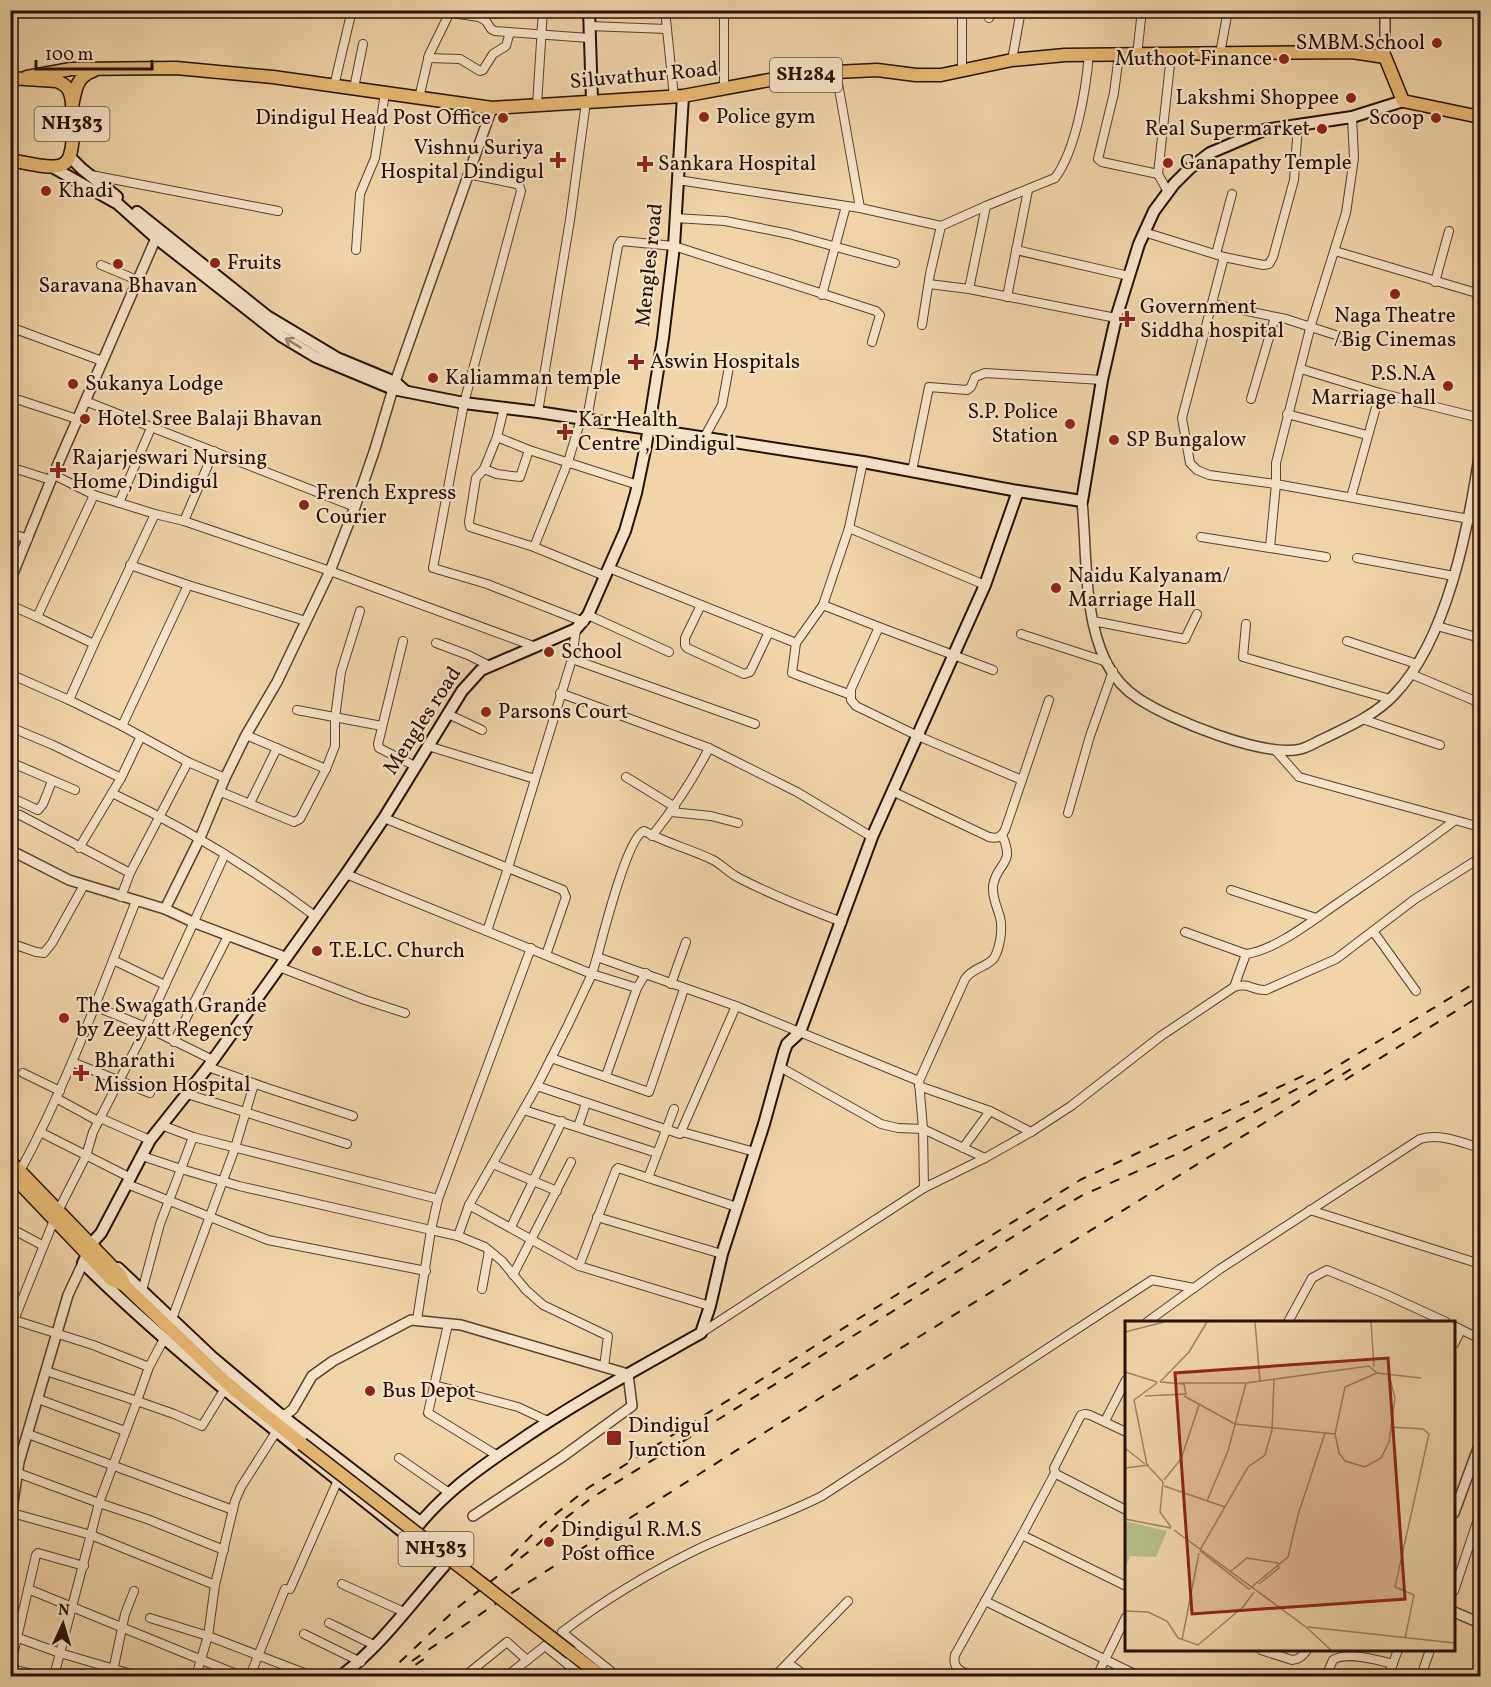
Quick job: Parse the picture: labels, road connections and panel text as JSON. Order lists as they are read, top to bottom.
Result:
{
  "streets": {
    "main road": [
      "SH284",
      "Siluvathur Road",
      "NH383",
      "Mengles road"
    ]
  },
  "crossings": [
    ["Siluvathur Road", "NH383"],
    ["Siluvathur Road", "Mengles road"]
  ],
  "places": {
    "other": [
      "SMBM School",
      "Muthoot Finance",
      "Lakshmi Shoppee",
      "Police gym",
      "Dindigul Head Post Office",
      "Scoop",
      "Real Supermarket",
      "Ganapathy Temple",
      "Khadi",
      "Fruits",
      "Saravana Bhavan",
      "Naga Theatre /Big Cinemas",
      "Kaliamman temple",
      "Sukanya Lodge",
      "P.S.N.A Marriage hall",
      "Hotel Sree Balaji Bhavan",
      "S.P. Police Station",
      "SP Bungalow",
      "French Express Courier",
      "Naidu Kalyanam/ Marriage Hall",
      "School",
      "Parsons Court",
      "T.E.LC. Church",
      "The Swagath Grande by Zeeyatt Regency",
      "Bus Depot",
      "Dindigul R.M.S Post office"
    ],
    "health": [
      "Vishnu Suriya Hospital Dindigul",
      "Sankara Hospital",
      "Government Siddha hospital",
      "Aswin Hospitals",
      "Kar Health Centre , Dindigul",
      "Rajarjeswari Nursing Home, Dindigul",
      "Bharathi Mission Hospital"
    ],
    "transit": ["Dindigul Junction"]
  },
  "scale_bar": "100 m",
  "north": "top"
}
